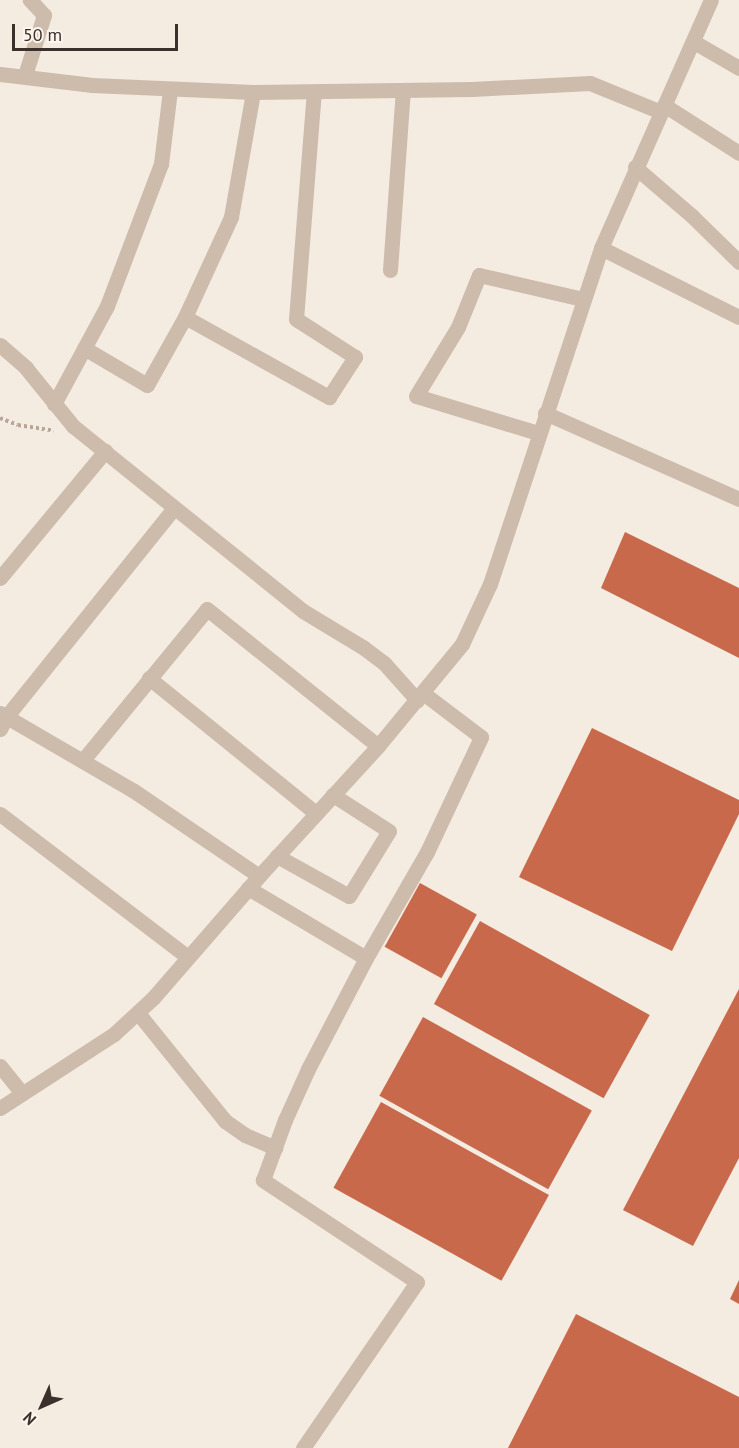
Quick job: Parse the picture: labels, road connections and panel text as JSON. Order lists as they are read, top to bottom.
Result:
{
  "scale_bar": "50 m",
  "north": "bottom left"
}
